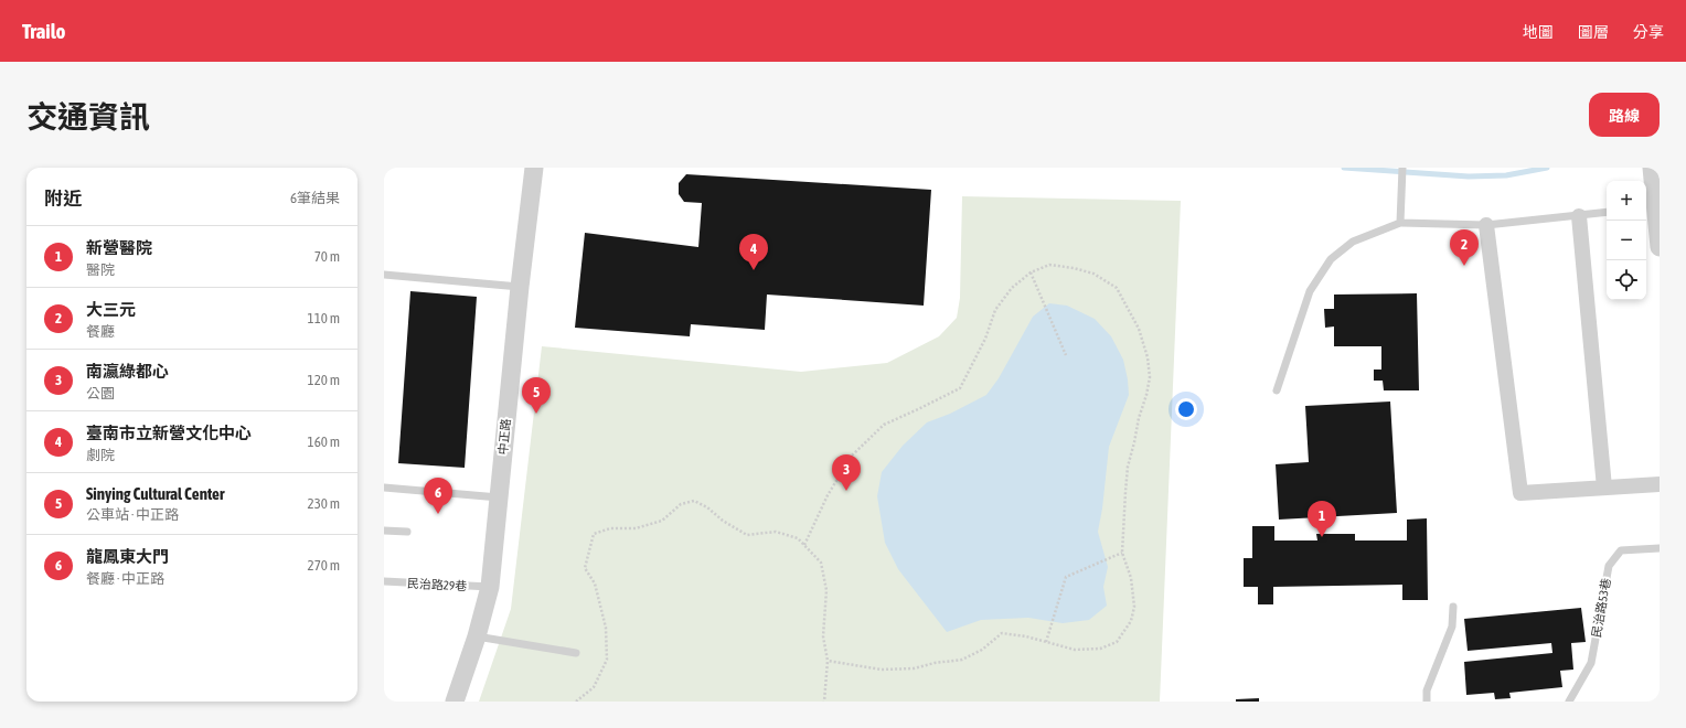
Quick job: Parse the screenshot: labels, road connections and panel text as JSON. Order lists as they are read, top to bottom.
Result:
{
  "streets": {
    "street": ["中正路"],
    "lane": ["民治路29巷", "民治路53巷"]
  },
  "crossings": [
    ["中正路", "民治路29巷"]
  ],
  "page": {
    "header": "Trailo",
    "nav": ["地圖", "圖層", "分享"],
    "title": "交通資訊",
    "buttons": "路線",
    "heading": ["附近", "6筆結果"],
    "map_buttons": ["+", "−"],
    "list": [
      {
        "mark": "1",
        "name": "新營醫院",
        "note": "醫院",
        "value": "70 m"
      },
      {
        "mark": "2",
        "name": "大三元",
        "note": "餐廳",
        "value": "110 m"
      },
      {
        "mark": "3",
        "name": "南瀛綠都心",
        "note": "公園",
        "value": "120 m"
      },
      {
        "mark": "4",
        "name": "臺南市立新營文化中心",
        "note": "劇院",
        "value": "160 m"
      },
      {
        "mark": "5",
        "name": "Sinying Cultural Center",
        "note": "公車站 · 中正路",
        "value": "230 m"
      },
      {
        "mark": "6",
        "name": "龍鳳東大門",
        "note": "餐廳 · 中正路",
        "value": "270 m"
      }
    ],
    "pins": [
      "2",
      "4",
      "5",
      "3",
      "6",
      "1"
    ]
  }
}
